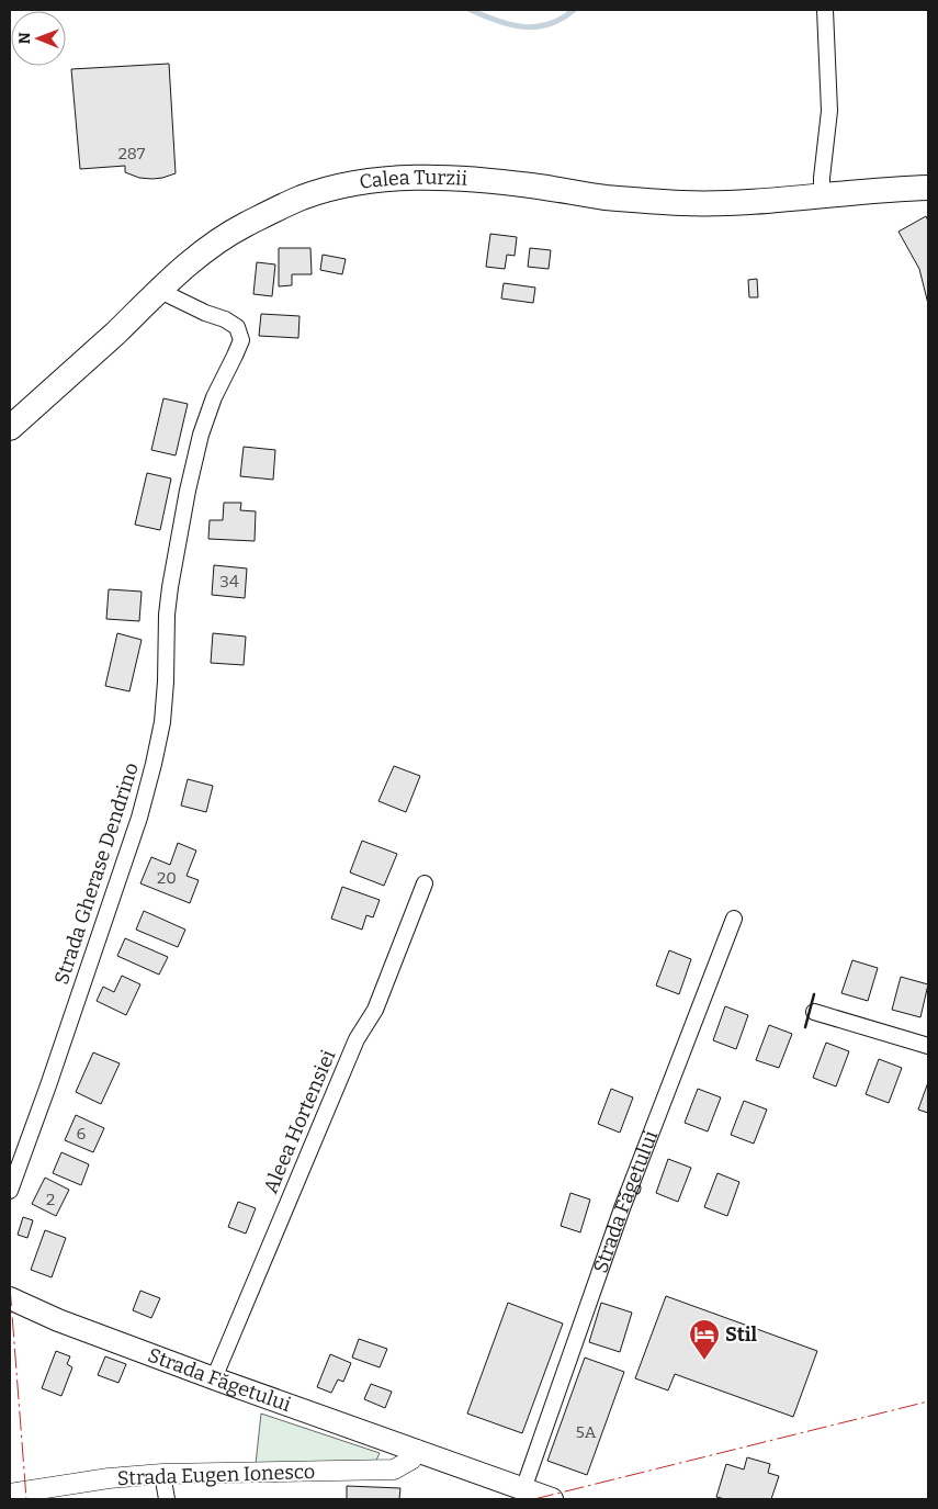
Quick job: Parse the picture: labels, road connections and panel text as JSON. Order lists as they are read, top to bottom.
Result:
{
  "streets": {
    "main road": ["Calea Turzii", "Strada Făgetului"],
    "street": ["Strada Gherase Dendrino", "Aleea Hortensiei", "Strada Eugen Ionesco"]
  },
  "crossings": [
    ["Calea Turzii", "Strada Gherase Dendrino"],
    ["Aleea Hortensiei", "Strada Făgetului"],
    ["Strada Făgetului", "Strada Eugen Ionesco"]
  ],
  "places": {
    "hotel": ["Stil"]
  },
  "house_numbers": [
    "287",
    "34",
    "20",
    "6",
    "2",
    "5A"
  ],
  "north": "left"
}
